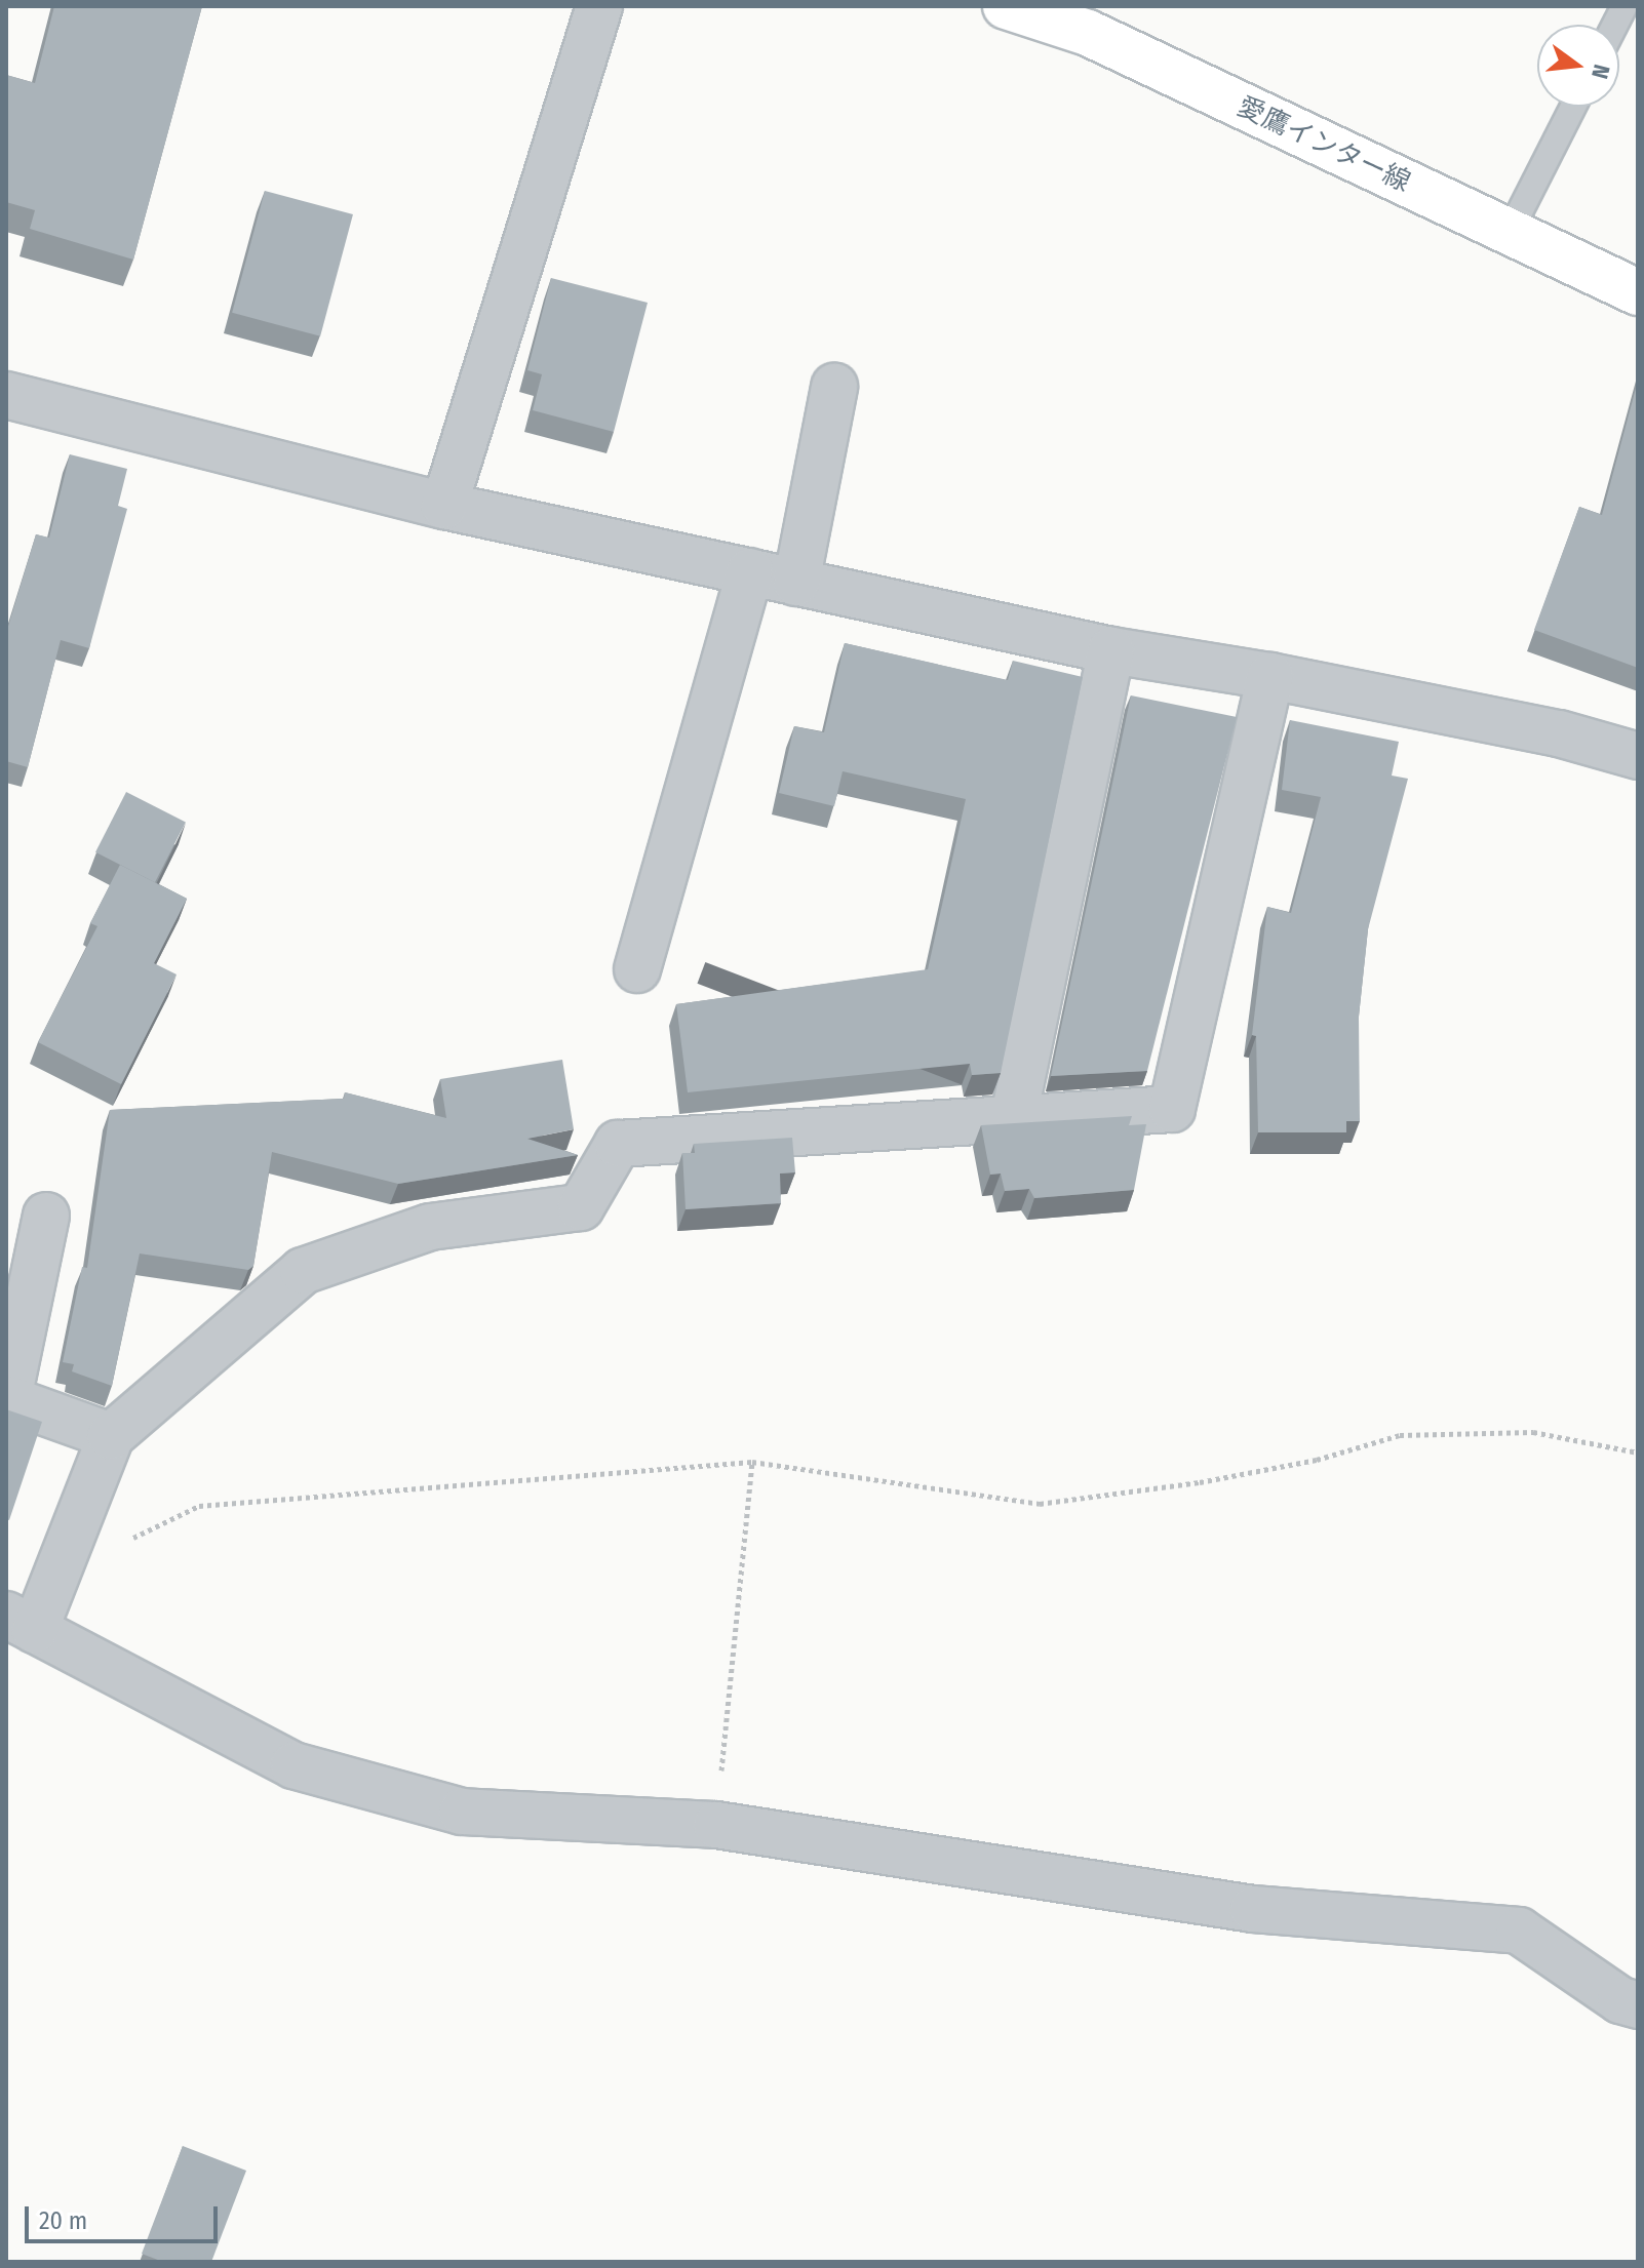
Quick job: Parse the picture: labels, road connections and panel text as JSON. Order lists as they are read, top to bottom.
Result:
{
  "streets": {
    "main road": ["愛鷹インター線"]
  },
  "scale_bar": "20 m",
  "north": "right"
}
